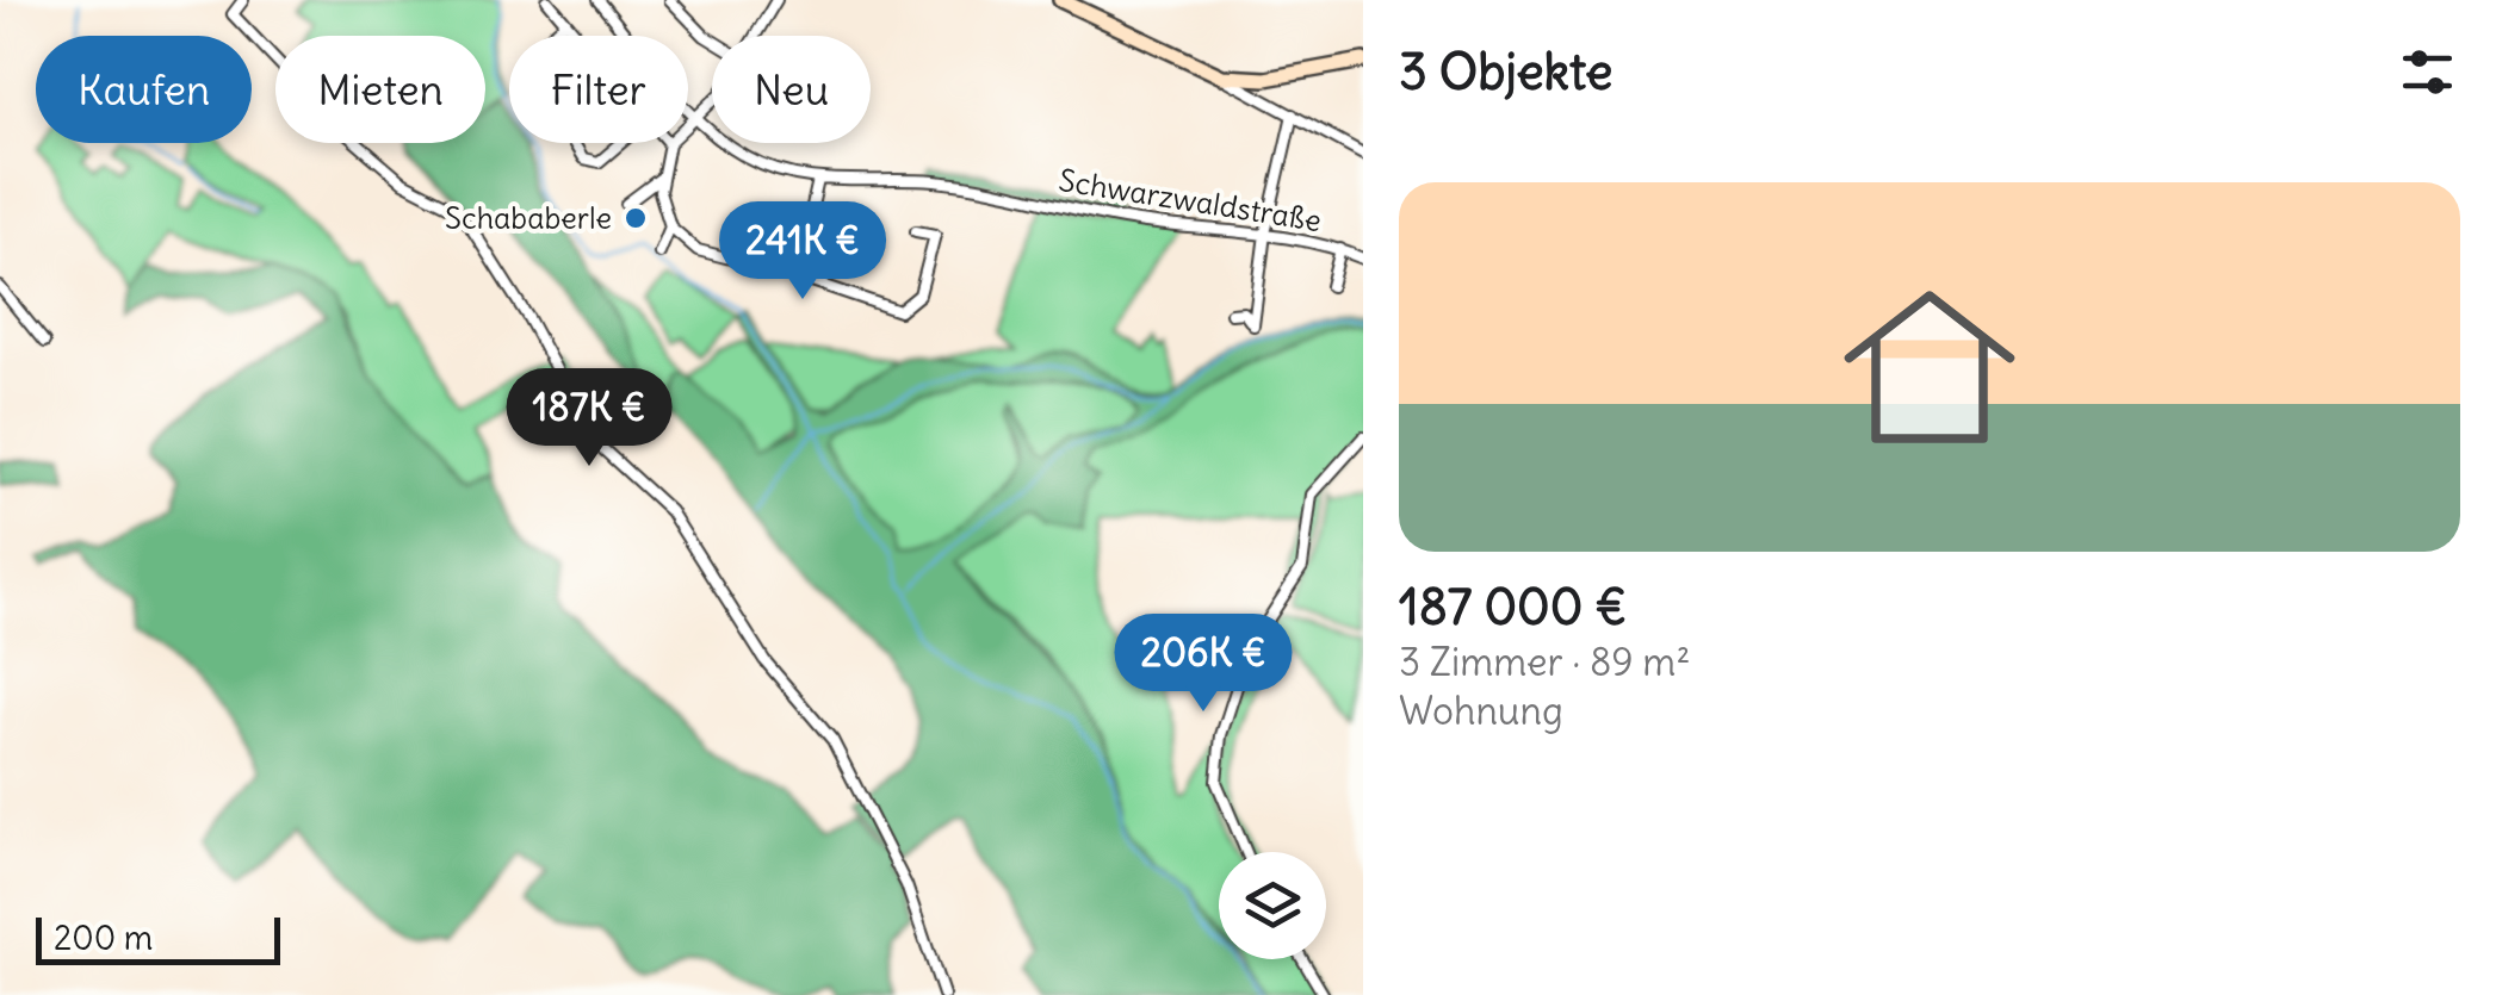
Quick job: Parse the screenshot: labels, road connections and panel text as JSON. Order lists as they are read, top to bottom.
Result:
{
  "streets": {
    "street": ["Schwarzwaldstraße"]
  },
  "places": ["Schababerle"],
  "scale_bar": "200 m",
  "page": {
    "heading": "3 Objekte",
    "chip": [
      "Kaufen",
      "Mieten",
      "Filter",
      "Neu"
    ],
    "list": [
      {
        "name": "187 000 €",
        "note": "3 Zimmer · 89 m² · Wohnung"
      }
    ],
    "price": ["241K €", "187K €", "206K €"],
    "scale": "200 m"
  }
}
